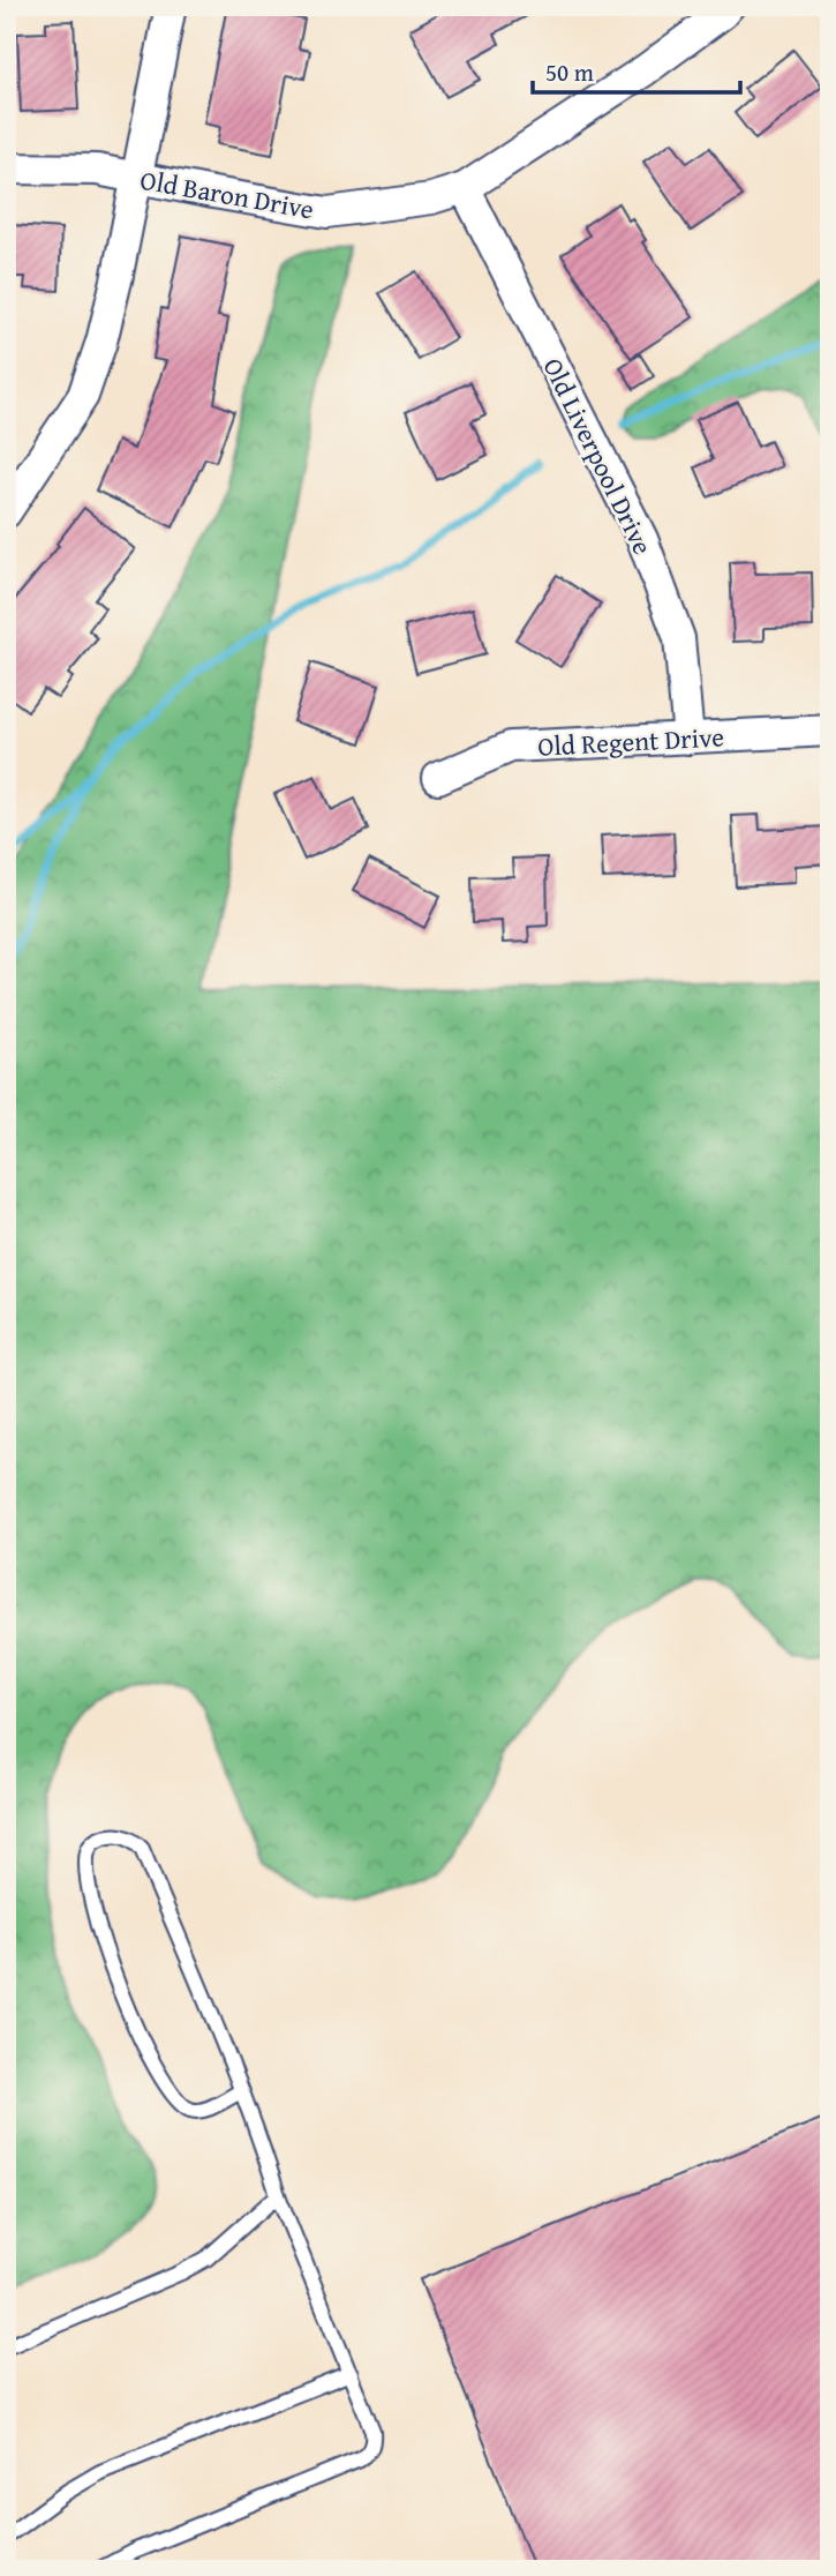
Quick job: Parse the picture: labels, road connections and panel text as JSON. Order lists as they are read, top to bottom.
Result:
{
  "streets": {
    "street": ["Old Baron Drive", "Old Liverpool Drive", "Old Regent Drive"]
  },
  "crossings": [
    ["Old Baron Drive", "Old Liverpool Drive"],
    ["Old Liverpool Drive", "Old Regent Drive"]
  ],
  "scale_bar": "50 m"
}
